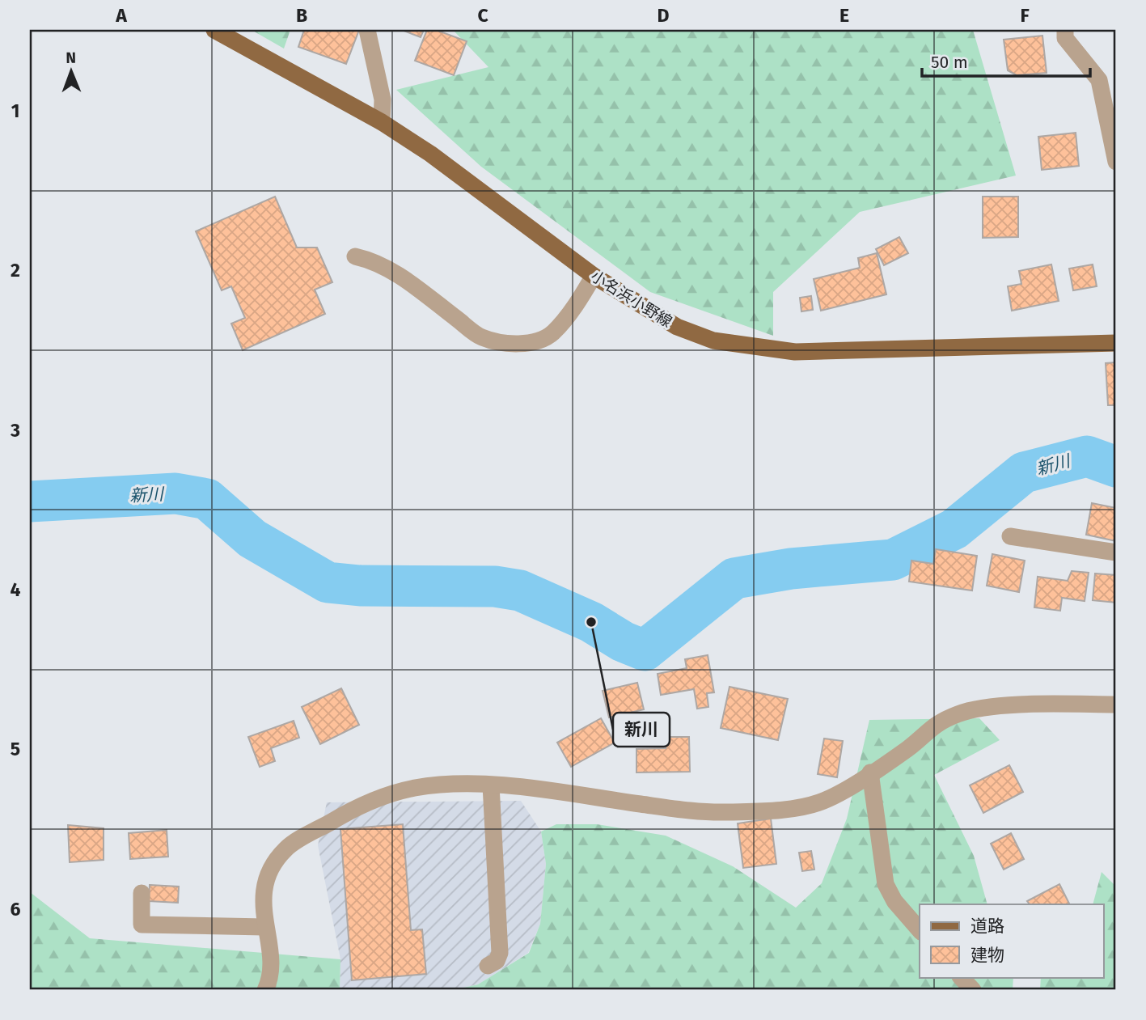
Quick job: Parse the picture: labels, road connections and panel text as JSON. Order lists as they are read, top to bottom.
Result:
{
  "streets": {
    "main road": ["小名浜小野線"]
  },
  "water": ["新川"],
  "places": ["新川"],
  "legend": ["道路", "建物"],
  "scale_bar": "50 m",
  "north": "top",
  "grid": {
    "columns": [
      "A",
      "B",
      "C",
      "D",
      "E",
      "F"
    ],
    "rows": [
      "1",
      "2",
      "3",
      "4",
      "5",
      "6"
    ]
  }
}
